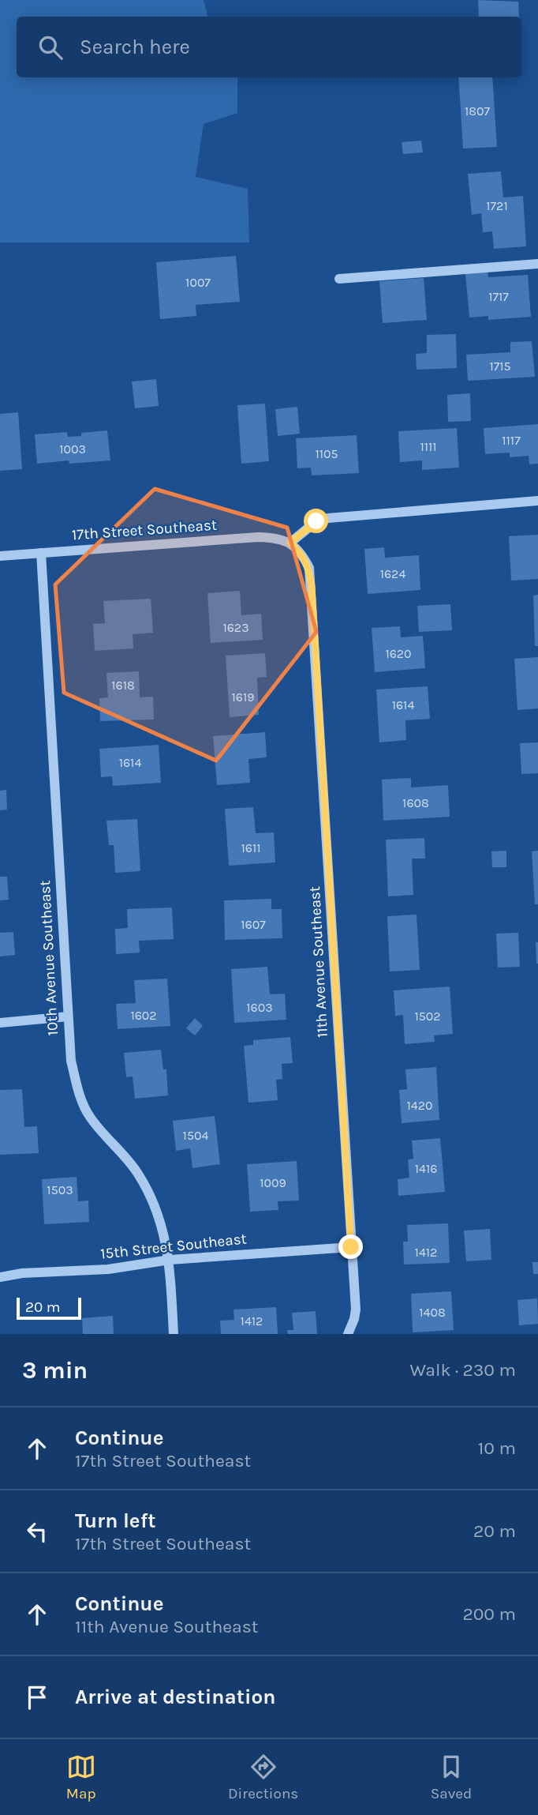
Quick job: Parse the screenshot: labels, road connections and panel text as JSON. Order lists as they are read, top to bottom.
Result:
{
  "streets": {
    "street": [
      "17th Street Southeast",
      "10th Avenue Southeast",
      "11th Avenue Southeast",
      "15th Street Southeast"
    ]
  },
  "crossings": [
    ["17th Street Southeast", "10th Avenue Southeast"],
    ["17th Street Southeast", "11th Avenue Southeast"],
    ["10th Avenue Southeast", "15th Street Southeast"],
    ["11th Avenue Southeast", "15th Street Southeast"]
  ],
  "house_numbers": [
    "1807",
    "1721",
    "1007",
    "1717",
    "1715",
    "1117",
    "1111",
    "1003",
    "1105",
    "1624",
    "1623",
    "1620",
    "1618",
    "1619",
    "1614",
    "1614",
    "1608",
    "1611",
    "1607",
    "1603",
    "1602",
    "1502",
    "1420",
    "1504",
    "1416",
    "1009",
    "1503",
    "1412",
    "1408",
    "1412"
  ],
  "scale_bar": "20 m",
  "page": {
    "search": "Search here",
    "scale": "20 m",
    "heading": ["3 min", "Walk · 230 m"],
    "list": [
      ["Continue", "17th Street Southeast", "10 m"],
      ["Turn left", "17th Street Southeast", "20 m"],
      ["Continue", "11th Avenue Southeast", "200 m"],
      "Arrive at destination"
    ],
    "nav": ["Map", "Directions", "Saved"]
  }
}
